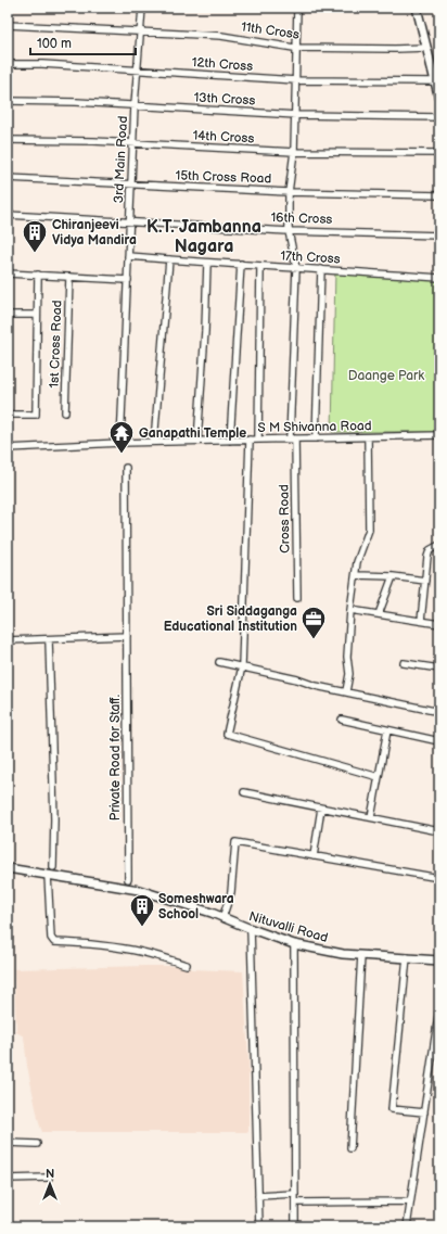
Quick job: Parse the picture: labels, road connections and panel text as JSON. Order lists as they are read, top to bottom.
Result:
{
  "streets": {
    "street": [
      "11th Cross",
      "12th Cross",
      "13th Cross",
      "14th Cross",
      "3rd Main Road",
      "15th Cross Road",
      "16th Cross",
      "17th Cross",
      "1st Cross Road",
      "S M Shivanna Road",
      "Cross Road",
      "Private Road for Staff.",
      "Nituvalli Road"
    ]
  },
  "crossings": [
    ["11th Cross", "3rd Main Road"],
    ["11th Cross", "Cross Road"],
    ["12th Cross", "3rd Main Road"],
    ["12th Cross", "Cross Road"],
    ["13th Cross", "3rd Main Road"],
    ["13th Cross", "Cross Road"],
    ["14th Cross", "3rd Main Road"],
    ["14th Cross", "Cross Road"],
    ["3rd Main Road", "15th Cross Road"],
    ["3rd Main Road", "16th Cross"],
    ["3rd Main Road", "17th Cross"],
    ["3rd Main Road", "S M Shivanna Road"],
    ["15th Cross Road", "Cross Road"],
    ["16th Cross", "Cross Road"],
    ["17th Cross", "Cross Road"],
    ["S M Shivanna Road", "Cross Road"]
  ],
  "districts": ["K.T. Jambanna Nagara"],
  "parks": ["Daange Park"],
  "places": {
    "building": ["Chiranjeevi Vidya Mandira", "Someshwara School"],
    "temple": ["Ganapathi Temple"],
    "office": ["Sri Siddaganga Educational Institution"]
  },
  "scale_bar": "100 m",
  "north": "top"
}
